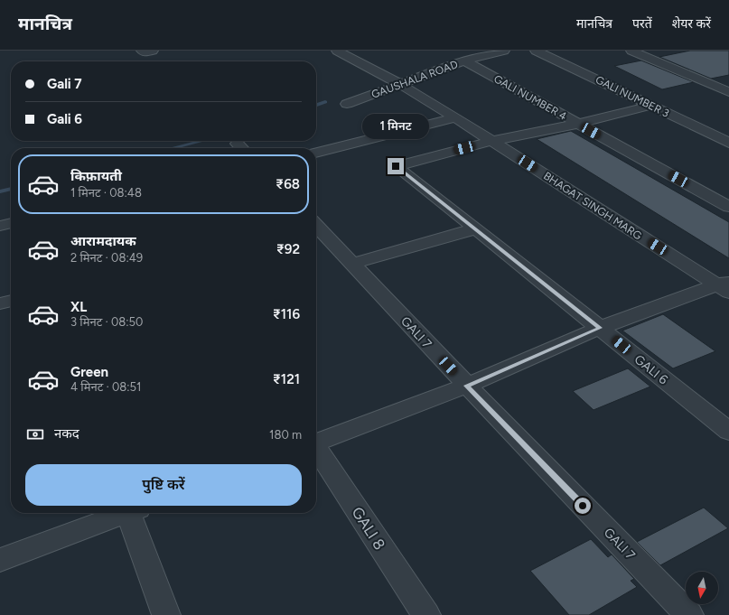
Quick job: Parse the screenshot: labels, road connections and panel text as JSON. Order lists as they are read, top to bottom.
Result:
{
  "streets": {
    "street": [
      "GAUSHALA ROAD",
      "GALI NUMBER 3",
      "GALI NUMBER 4",
      "BHAGAT SINGH MARG",
      "GALI 7",
      "GALI 6",
      "GALI 8"
    ]
  },
  "crossings": [
    ["GAUSHALA ROAD", "GALI NUMBER 4"],
    ["GAUSHALA ROAD", "BHAGAT SINGH MARG"],
    ["BHAGAT SINGH MARG", "GALI 6"]
  ],
  "north": "bottom",
  "page": {
    "header": "मानचित्र",
    "nav": ["मानचित्र", "परतें", "शेयर करें"],
    "banner": ["Gali 7", "Gali 6"],
    "bubble": "1 मिनट",
    "list": [
      {
        "name": "किफ़ायती",
        "note": "1 मिनट · 08:48",
        "value": "₹68"
      },
      {
        "name": "आरामदायक",
        "note": "2 मिनट · 08:49",
        "value": "₹92"
      },
      {
        "name": "XL",
        "note": "3 मिनट · 08:50",
        "value": "₹116"
      },
      {
        "name": "Green",
        "note": "4 मिनट · 08:51",
        "value": "₹121"
      }
    ],
    "pay": ["नकद", "180 m"],
    "buttons": "पुष्टि करें"
  }
}
